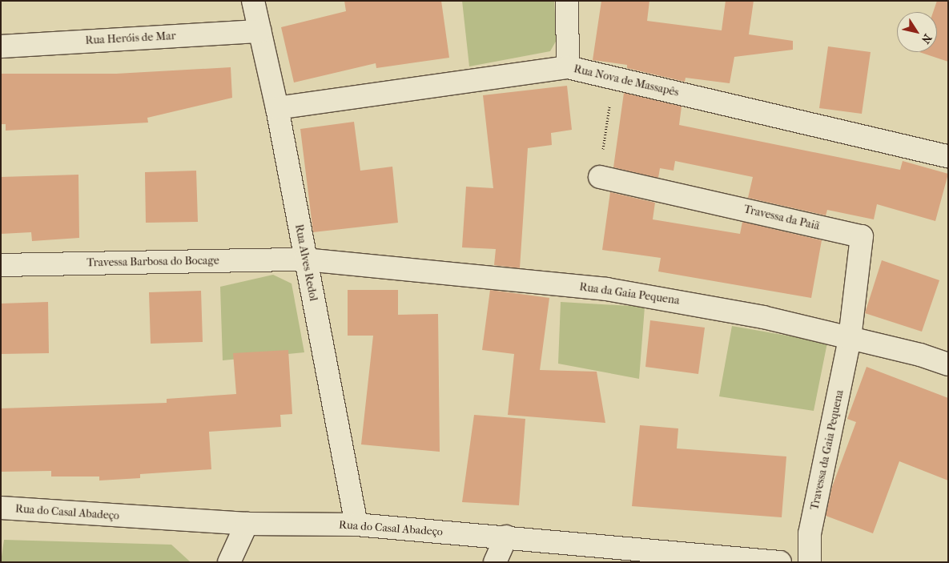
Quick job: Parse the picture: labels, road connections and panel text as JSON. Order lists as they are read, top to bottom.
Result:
{
  "streets": {
    "street": [
      "Rua Heróis de Mar",
      "Rua Nova de Massapês",
      "Travessa da Paiã",
      "Travessa Barbosa do Bocage",
      "Rua Alves Redol",
      "Rua da Gaia Pequena",
      "Travessa da Gaia Pequena",
      "Rua do Casal Abadeço"
    ]
  },
  "crossings": [
    ["Rua Heróis de Mar", "Rua Alves Redol"],
    ["Rua Nova de Massapês", "Rua Alves Redol"],
    ["Travessa da Paiã", "Rua da Gaia Pequena"],
    ["Travessa da Paiã", "Travessa da Gaia Pequena"],
    ["Travessa Barbosa do Bocage", "Rua Alves Redol"],
    ["Travessa Barbosa do Bocage", "Rua da Gaia Pequena"],
    ["Rua Alves Redol", "Rua da Gaia Pequena"],
    ["Rua Alves Redol", "Rua do Casal Abadeço"],
    ["Rua da Gaia Pequena", "Travessa da Gaia Pequena"]
  ],
  "north": "bottom right"
}
